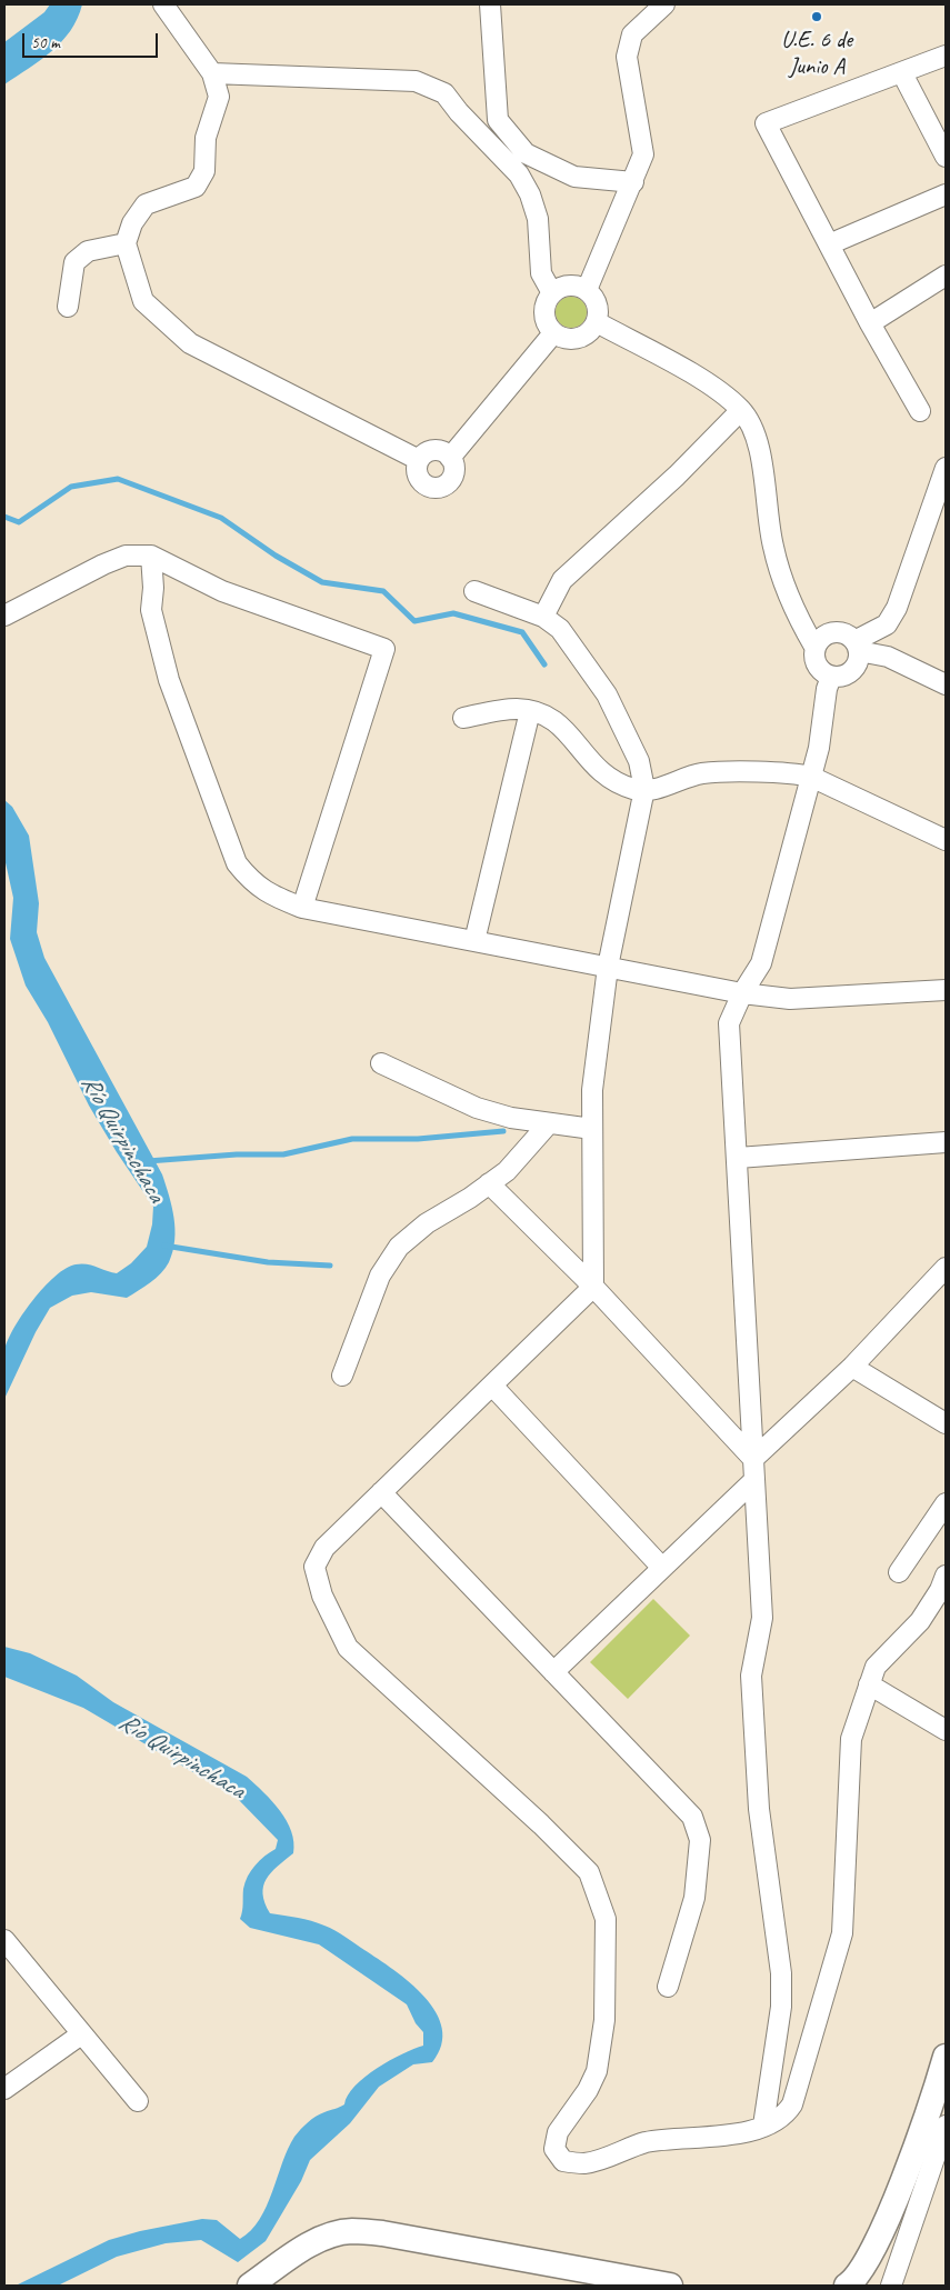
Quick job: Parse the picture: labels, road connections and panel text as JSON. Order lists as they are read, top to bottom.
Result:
{
  "water": ["Río Quirpinchaca"],
  "places": ["U.E. 6 de Junio A"],
  "scale_bar": "50 m"
}
